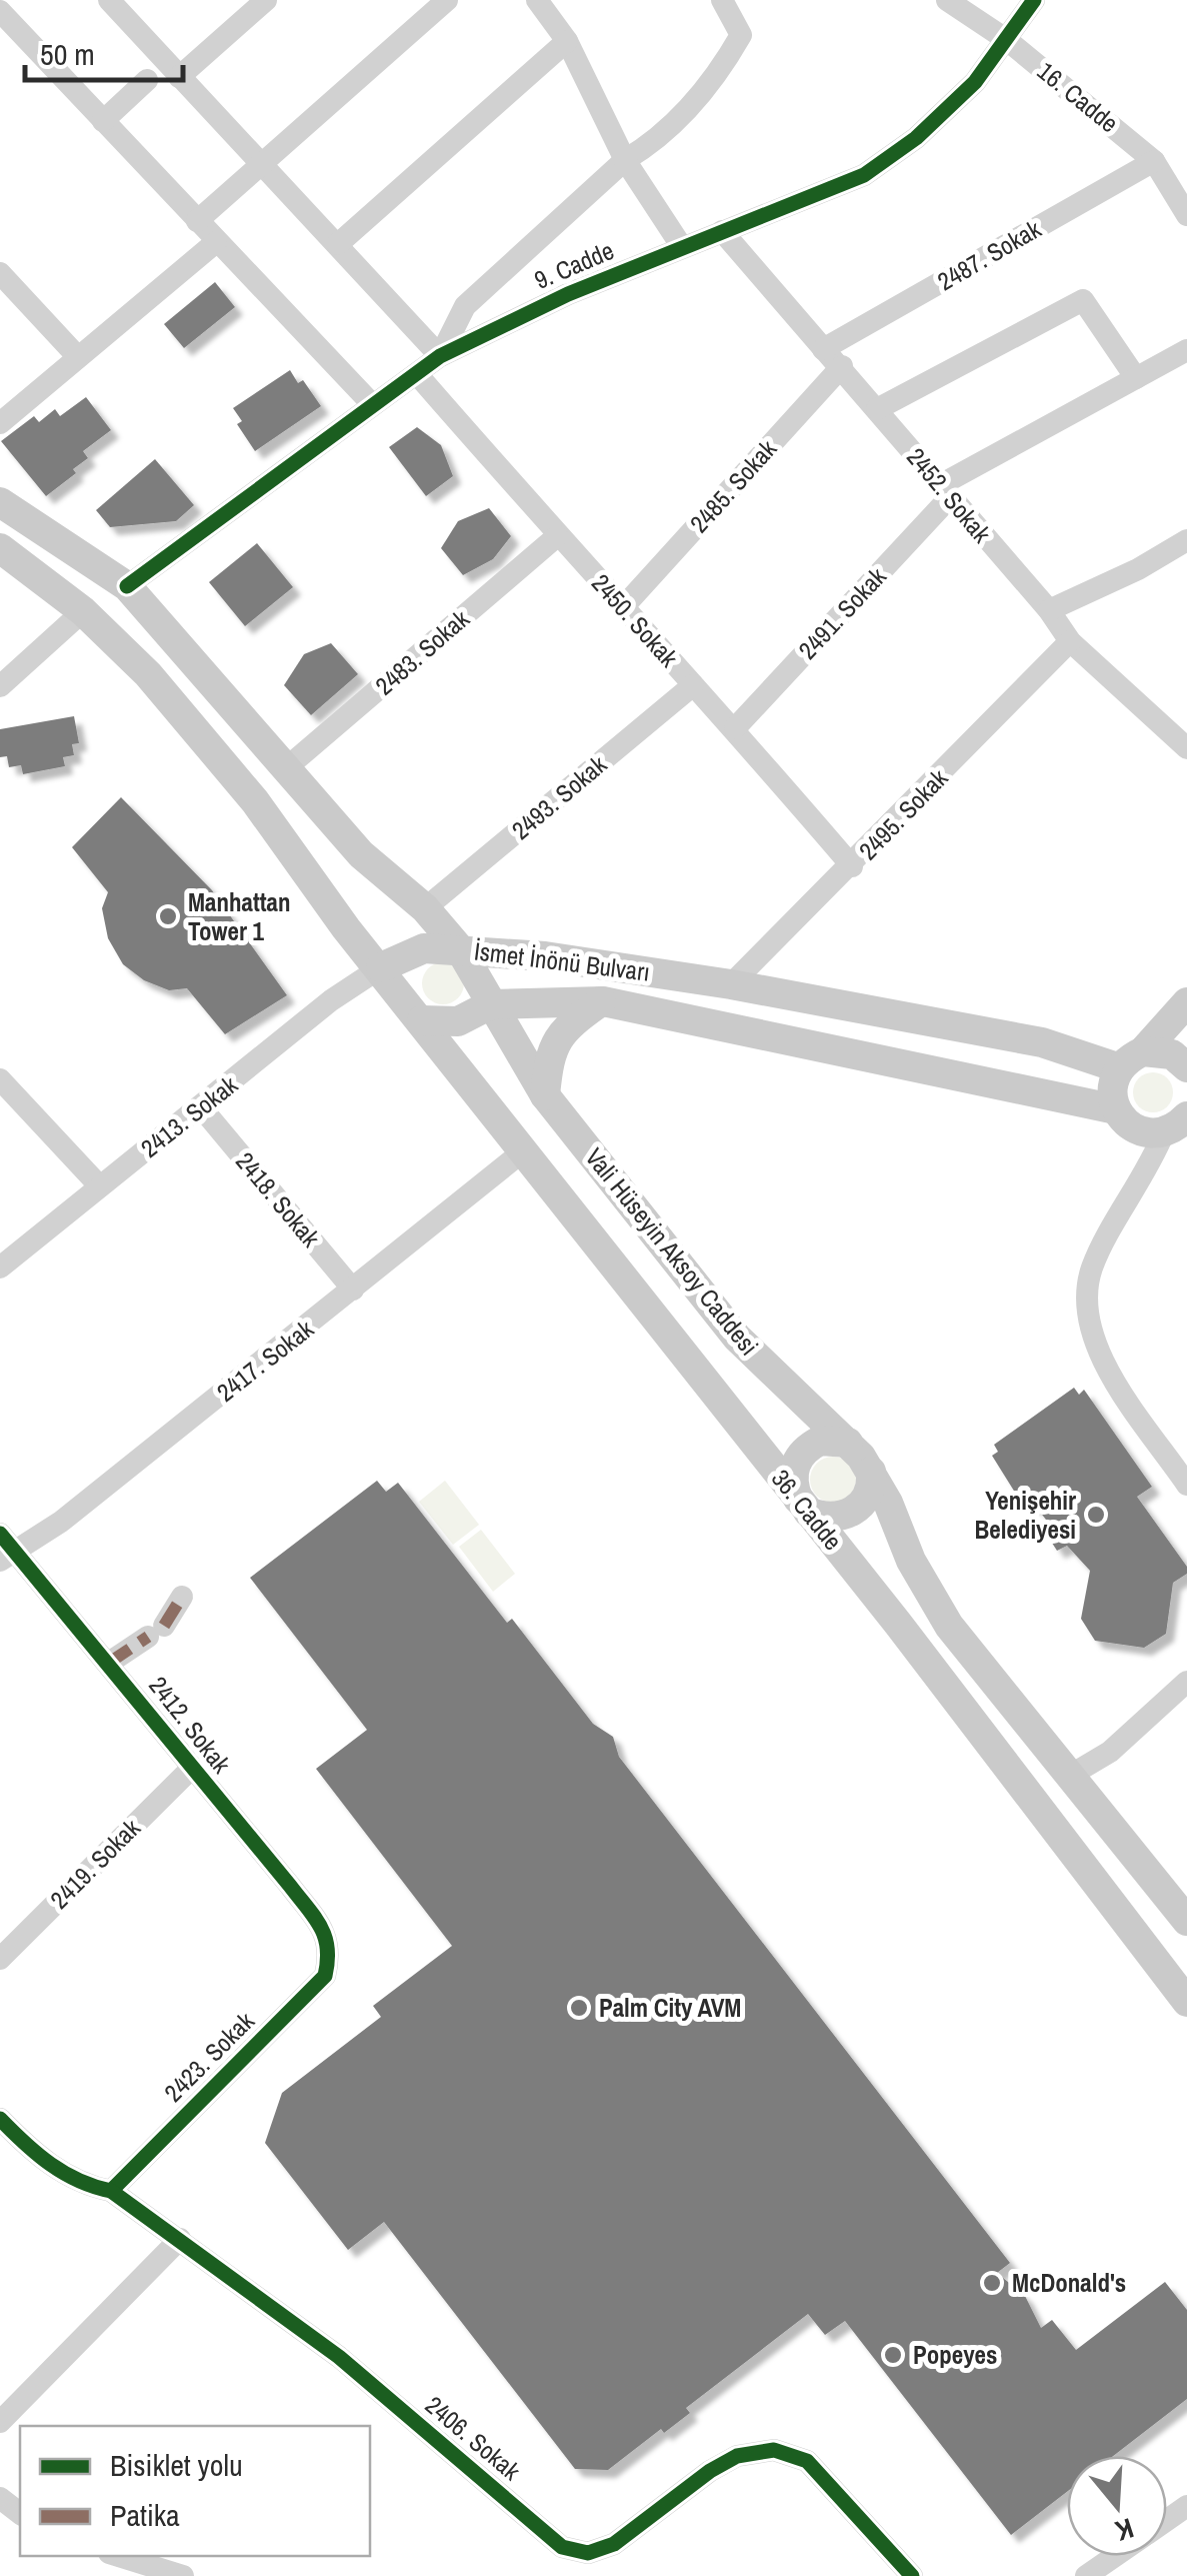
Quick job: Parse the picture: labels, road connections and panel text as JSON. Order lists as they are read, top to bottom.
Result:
{
  "streets": {
    "main road": ["İsmet İnönü Bulvarı", "Vali Hüseyin Aksoy Caddesi", "36. Cadde"],
    "street": [
      "16. Cadde",
      "2487. Sokak",
      "9. Cadde",
      "2485. Sokak",
      "2452. Sokak",
      "2491. Sokak",
      "2450. Sokak",
      "2483. Sokak",
      "2493. Sokak",
      "2495. Sokak",
      "2413. Sokak",
      "2418. Sokak",
      "2417. Sokak",
      "2412. Sokak",
      "2419. Sokak",
      "2423. Sokak",
      "2406. Sokak"
    ]
  },
  "crossings": [
    ["16. Cadde", "2487. Sokak"],
    ["16. Cadde", "9. Cadde"],
    ["2487. Sokak", "2452. Sokak"],
    ["9. Cadde", "2452. Sokak"],
    ["9. Cadde", "2450. Sokak"],
    ["9. Cadde", "İsmet İnönü Bulvarı"],
    ["2485. Sokak", "2452. Sokak"],
    ["2485. Sokak", "2450. Sokak"],
    ["2452. Sokak", "2491. Sokak"],
    ["2452. Sokak", "2495. Sokak"],
    ["2491. Sokak", "2450. Sokak"],
    ["2450. Sokak", "2483. Sokak"],
    ["2450. Sokak", "2493. Sokak"],
    ["2450. Sokak", "2495. Sokak"],
    ["2483. Sokak", "İsmet İnönü Bulvarı"],
    ["2493. Sokak", "İsmet İnönü Bulvarı"],
    ["2495. Sokak", "İsmet İnönü Bulvarı"],
    ["İsmet İnönü Bulvarı", "Vali Hüseyin Aksoy Caddesi"],
    ["İsmet İnönü Bulvarı", "36. Cadde"],
    ["2413. Sokak", "2418. Sokak"],
    ["2418. Sokak", "2417. Sokak"],
    ["Vali Hüseyin Aksoy Caddesi", "36. Cadde"],
    ["2417. Sokak", "36. Cadde"],
    ["2417. Sokak", "2412. Sokak"],
    ["2412. Sokak", "2419. Sokak"],
    ["2412. Sokak", "2423. Sokak"],
    ["2423. Sokak", "2406. Sokak"]
  ],
  "places": [
    "Manhattan Tower 1",
    "Yenişehir Belediyesi",
    "Palm City AVM",
    "McDonald's",
    "Popeyes"
  ],
  "legend": ["Bisiklet yolu", "Patika"],
  "scale_bar": "50 m",
  "north": "bottom"
}
